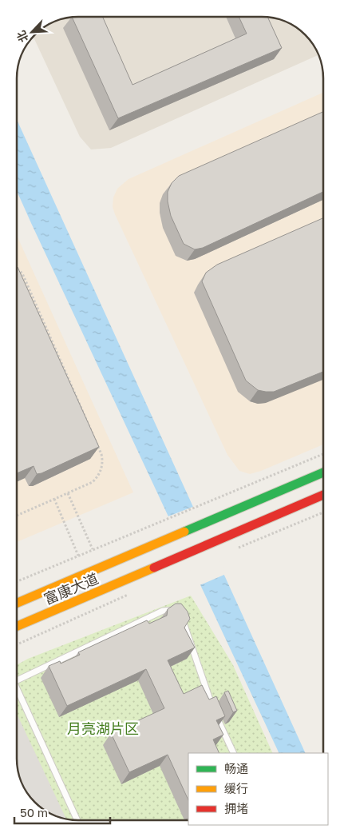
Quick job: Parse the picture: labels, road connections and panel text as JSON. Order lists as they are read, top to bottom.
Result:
{
  "streets": {
    "street": ["富康大道"]
  },
  "parks": ["月亮湖片区"],
  "legend": ["畅通", "缓行", "拥堵"],
  "scale_bar": "50 m",
  "north": "bottom left"
}
